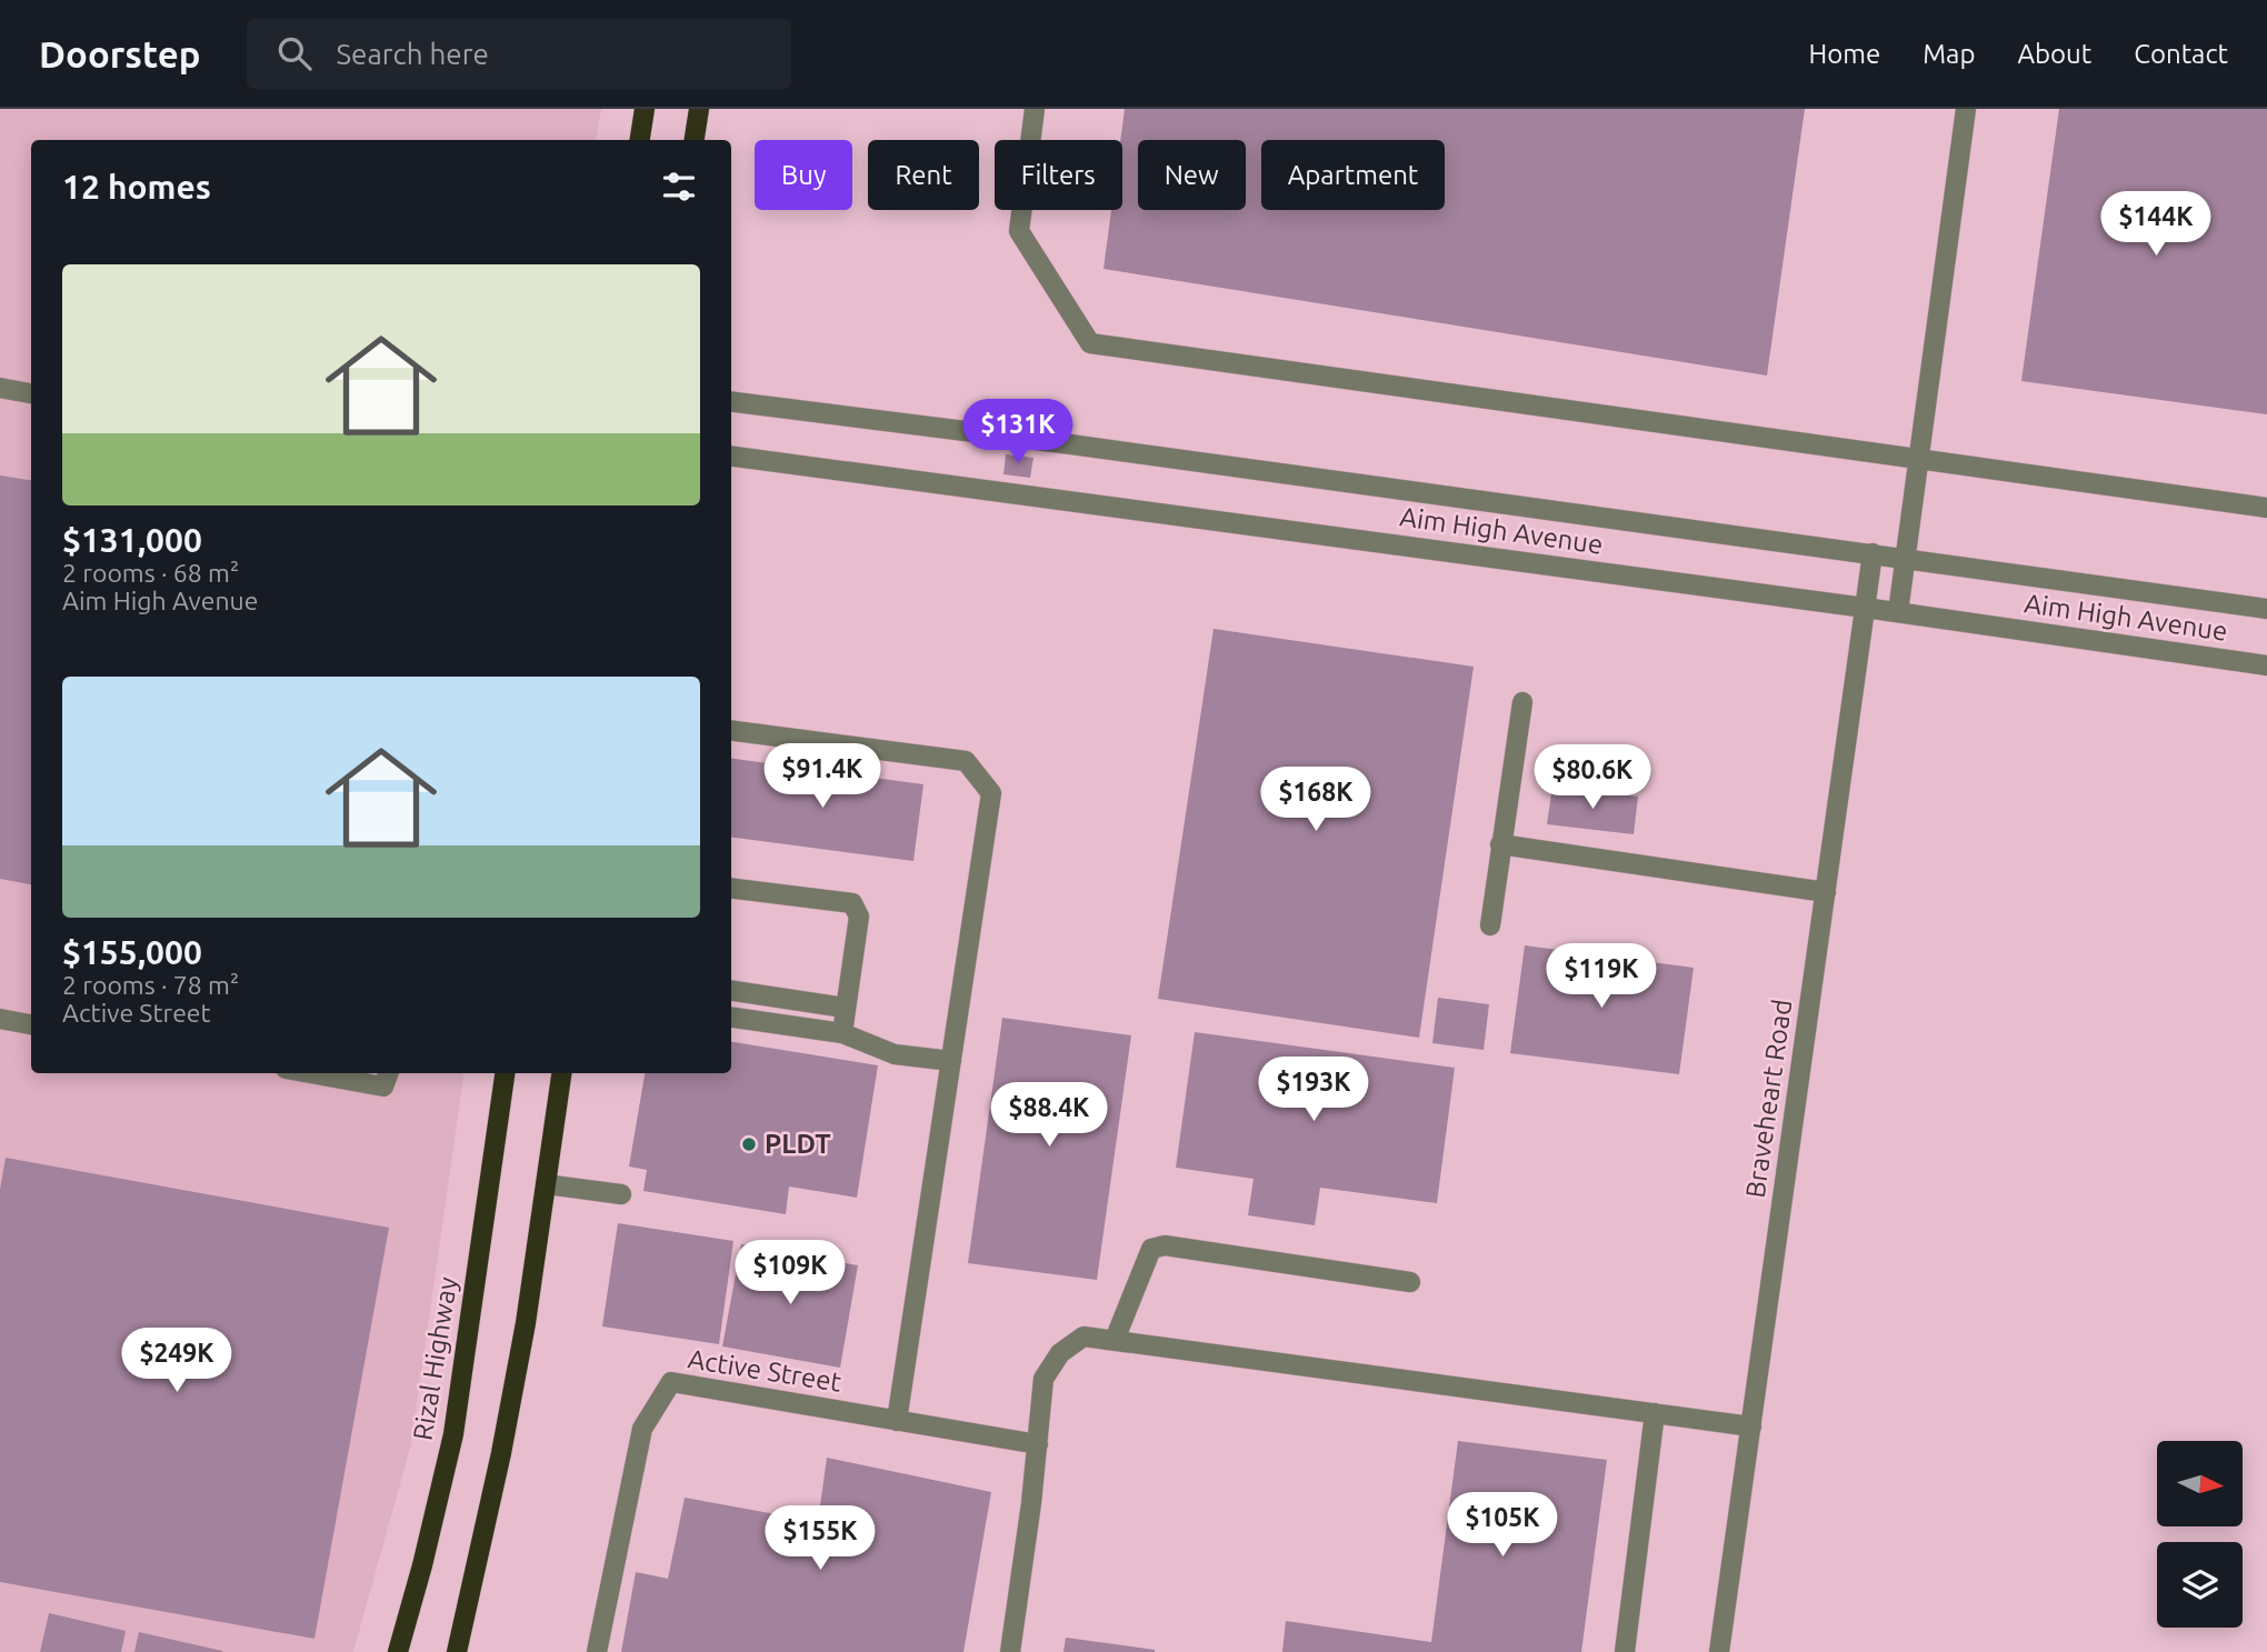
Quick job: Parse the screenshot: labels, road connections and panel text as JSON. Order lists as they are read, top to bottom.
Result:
{
  "streets": {
    "main road": ["Rizal Highway"],
    "street": ["Aim High Avenue", "Braveheart Road", "Active Street"]
  },
  "crossings": [
    ["Aim High Avenue", "Braveheart Road"]
  ],
  "places": ["PLDT"],
  "north": "right",
  "page": {
    "header": "Doorstep",
    "search": "Search here",
    "nav": [
      "Home",
      "Map",
      "About",
      "Contact"
    ],
    "chip": [
      "Buy",
      "Rent",
      "Filters",
      "New",
      "Apartment"
    ],
    "heading": "12 homes",
    "price": [
      "$144K",
      "$131K",
      "$91.4K",
      "$80.6K",
      "$168K",
      "$119K",
      "$193K",
      "$88.4K",
      "$109K",
      "$249K",
      "$105K",
      "$155K"
    ],
    "list": [
      {
        "name": "$131,000",
        "note": "2 rooms · 68 m² · Aim High Avenue"
      },
      {
        "name": "$155,000",
        "note": "2 rooms · 78 m² · Active Street"
      }
    ]
  }
}
